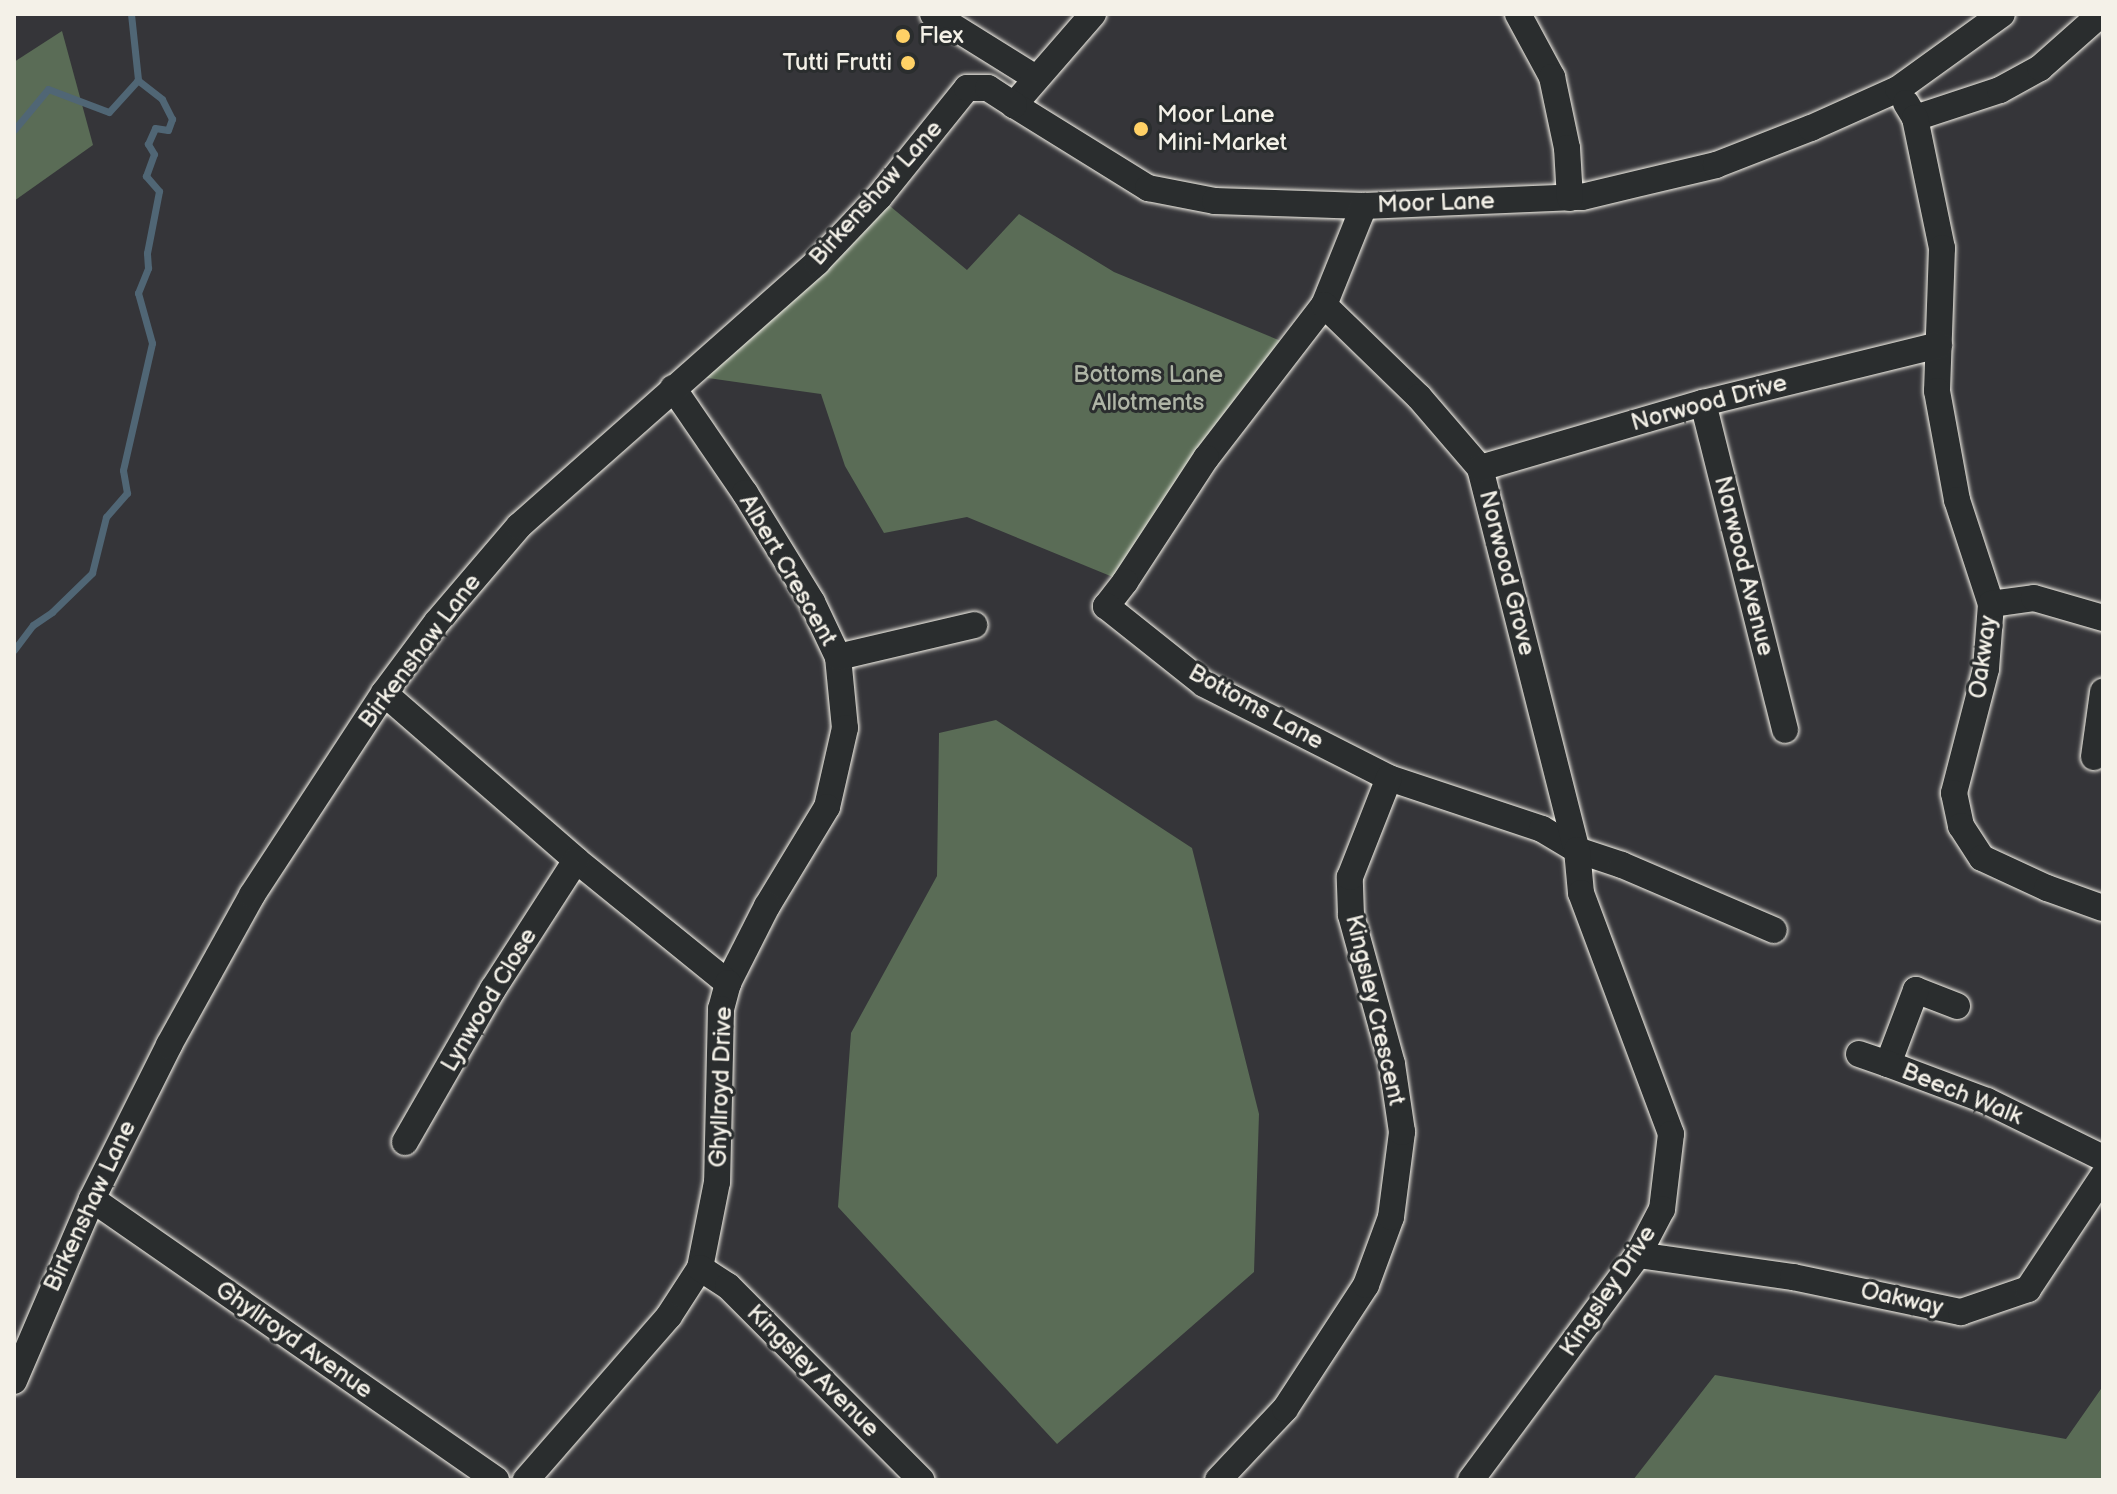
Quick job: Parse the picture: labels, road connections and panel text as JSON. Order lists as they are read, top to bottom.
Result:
{
  "streets": {
    "street": [
      "Birkenshaw Lane",
      "Moor Lane",
      "Norwood Drive",
      "Norwood Avenue",
      "Albert Crescent",
      "Norwood Grove",
      "Oakway",
      "Bottoms Lane",
      "Lynwood Close",
      "Kingsley Crescent",
      "Ghyllroyd Drive",
      "Beech Walk",
      "Kingsley Drive",
      "Ghyllroyd Avenue",
      "Kingsley Avenue"
    ]
  },
  "crossings": [
    ["Birkenshaw Lane", "Moor Lane"],
    ["Birkenshaw Lane", "Albert Crescent"],
    ["Birkenshaw Lane", "Ghyllroyd Drive"],
    ["Birkenshaw Lane", "Ghyllroyd Avenue"],
    ["Moor Lane", "Bottoms Lane"],
    ["Norwood Drive", "Norwood Avenue"],
    ["Norwood Drive", "Norwood Grove"],
    ["Albert Crescent", "Ghyllroyd Drive"],
    ["Norwood Grove", "Bottoms Lane"],
    ["Norwood Grove", "Kingsley Drive"],
    ["Oakway", "Kingsley Drive"],
    ["Bottoms Lane", "Kingsley Crescent"],
    ["Bottoms Lane", "Kingsley Drive"],
    ["Lynwood Close", "Ghyllroyd Drive"],
    ["Ghyllroyd Drive", "Kingsley Avenue"]
  ],
  "parks": ["Bottoms Lane Allotments"],
  "places": ["Flex", "Tutti Frutti", "Moor Lane Mini-Market"]
}
